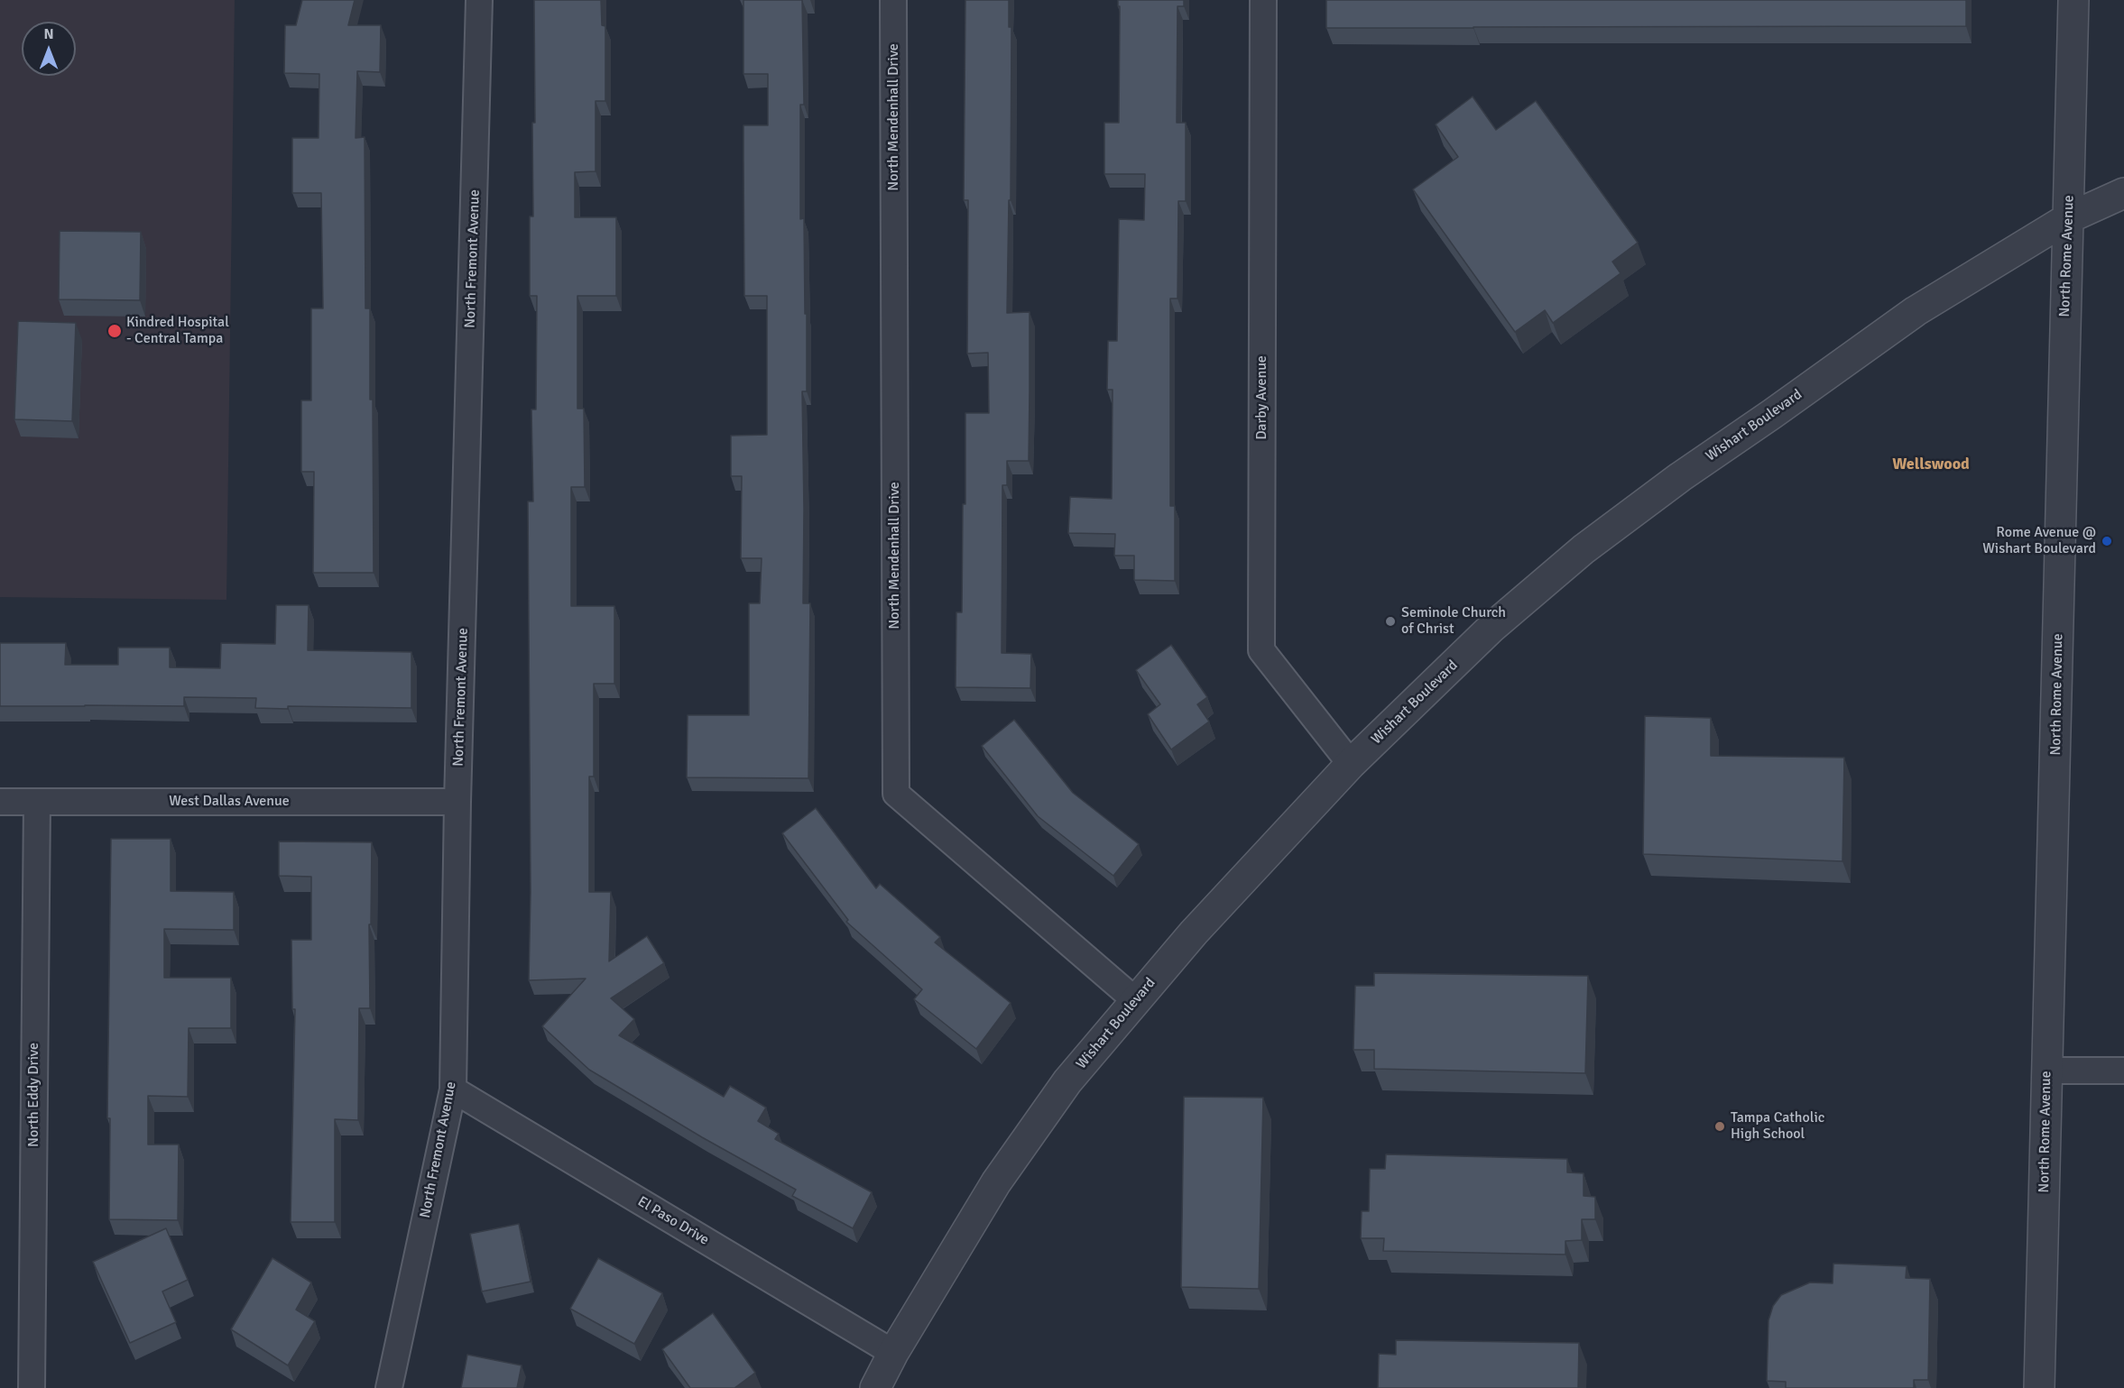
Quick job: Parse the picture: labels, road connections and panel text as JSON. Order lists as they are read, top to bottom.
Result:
{
  "streets": {
    "street": [
      "North Mendenhall Drive",
      "North Rome Avenue",
      "North Fremont Avenue",
      "Darby Avenue",
      "Wishart Boulevard",
      "West Dallas Avenue",
      "North Eddy Drive",
      "El Paso Drive"
    ]
  },
  "crossings": [
    ["North Mendenhall Drive", "Wishart Boulevard"],
    ["North Rome Avenue", "Wishart Boulevard"],
    ["North Fremont Avenue", "West Dallas Avenue"],
    ["North Fremont Avenue", "El Paso Drive"],
    ["Darby Avenue", "Wishart Boulevard"],
    ["Wishart Boulevard", "El Paso Drive"],
    ["West Dallas Avenue", "North Eddy Drive"]
  ],
  "districts": ["Wellswood"],
  "places": [
    "Kindred Hospital - Central Tampa",
    "Rome Avenue @ Wishart Boulevard",
    "Seminole Church of Christ",
    "Tampa Catholic High School"
  ],
  "north": "top"
}
